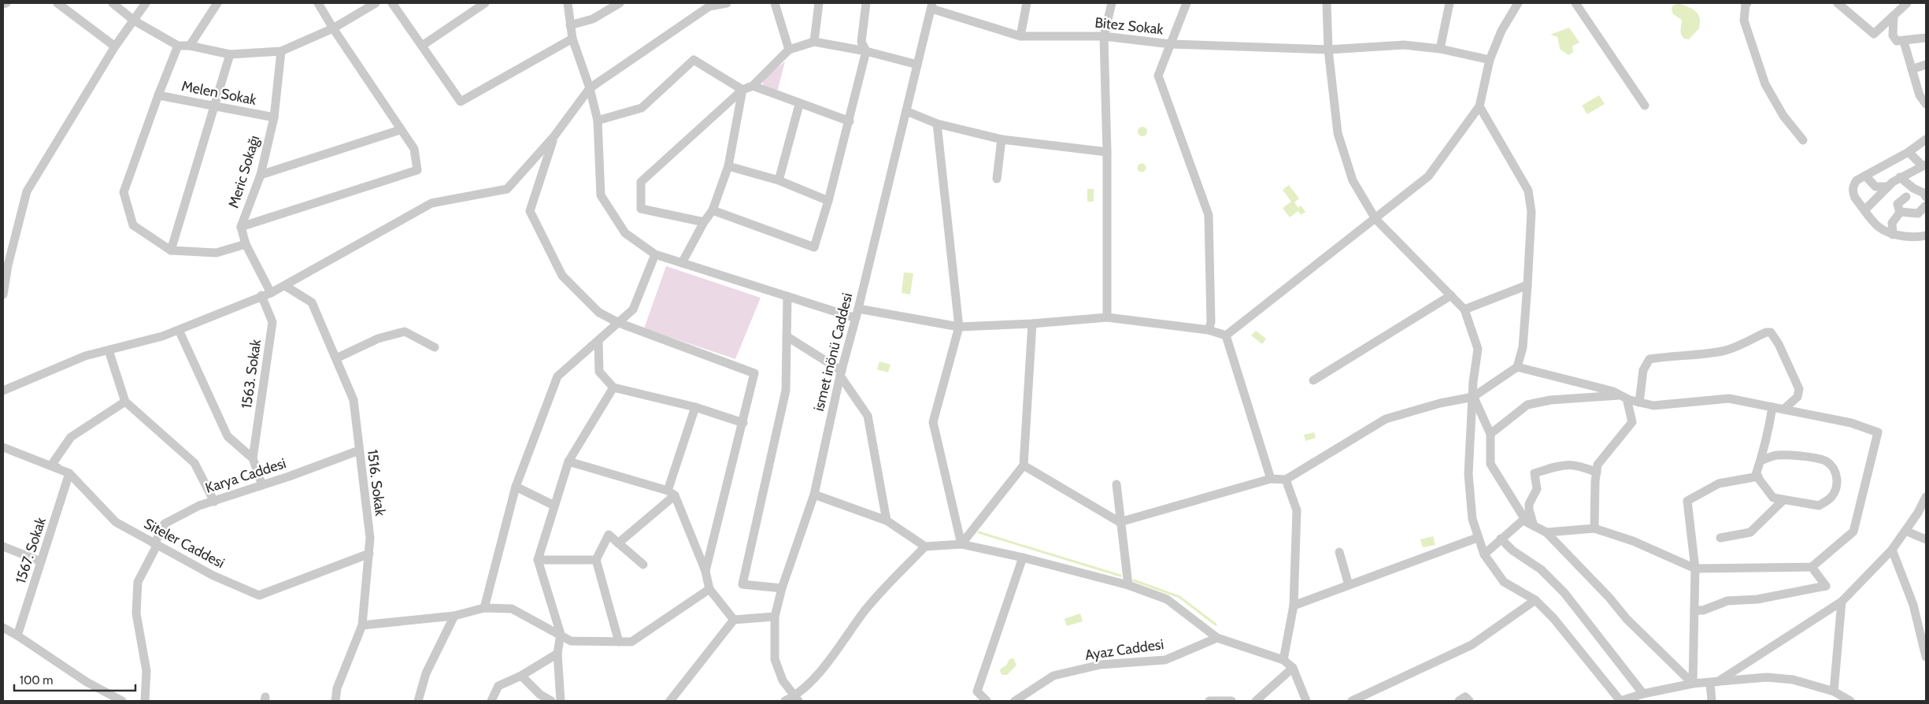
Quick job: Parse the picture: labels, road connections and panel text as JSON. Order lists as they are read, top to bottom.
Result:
{
  "streets": {
    "street": [
      "Bitez Sokak",
      "Melen Sokak",
      "Meric Sokağı",
      "ismet inönü Caddesi",
      "1563. Sokak",
      "Karya Caddesi",
      "1516. Sokak",
      "Siteler Caddesi",
      "1567. Sokak",
      "Ayaz Caddesi"
    ]
  },
  "crossings": [
    ["Bitez Sokak", "ismet inönü Caddesi"],
    ["Melen Sokak", "Meric Sokağı"],
    ["Karya Caddesi", "1516. Sokak"],
    ["Karya Caddesi", "Siteler Caddesi"],
    ["1516. Sokak", "Siteler Caddesi"],
    ["Siteler Caddesi", "1567. Sokak"]
  ],
  "scale_bar": "100 m"
}
